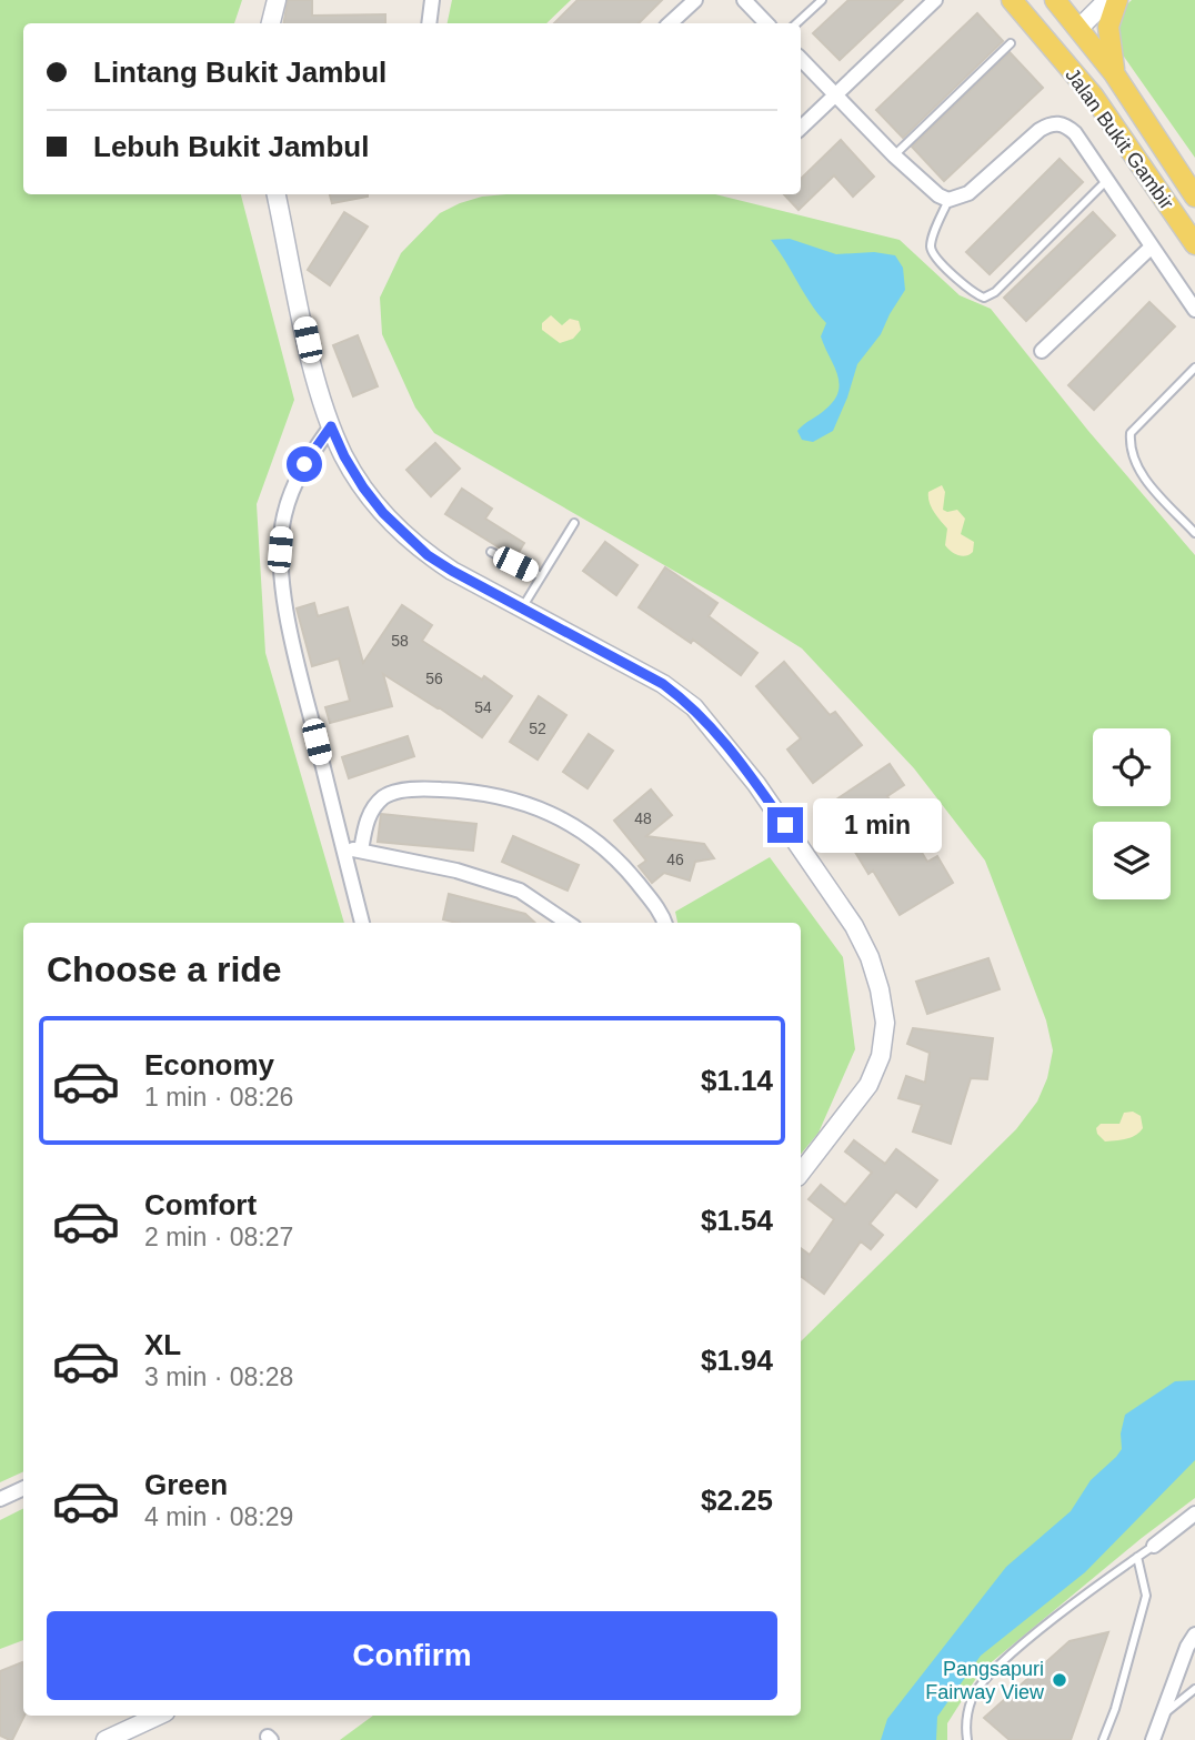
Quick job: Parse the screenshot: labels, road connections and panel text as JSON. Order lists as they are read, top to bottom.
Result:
{
  "streets": {
    "main road": ["Jalan Bukit Gambir"]
  },
  "places": ["Pangsapuri Fairway View"],
  "house_numbers": [
    "58",
    "56",
    "54",
    "52",
    "48",
    "46"
  ],
  "page": {
    "banner": ["Lintang Bukit Jambul", "Lebuh Bukit Jambul"],
    "bubble": "1 min",
    "heading": "Choose a ride",
    "list": [
      {
        "name": "Economy",
        "note": "1 min · 08:26",
        "value": "$1.14"
      },
      {
        "name": "Comfort",
        "note": "2 min · 08:27",
        "value": "$1.54"
      },
      {
        "name": "XL",
        "note": "3 min · 08:28",
        "value": "$1.94"
      },
      {
        "name": "Green",
        "note": "4 min · 08:29",
        "value": "$2.25"
      }
    ],
    "buttons": "Confirm"
  }
}
